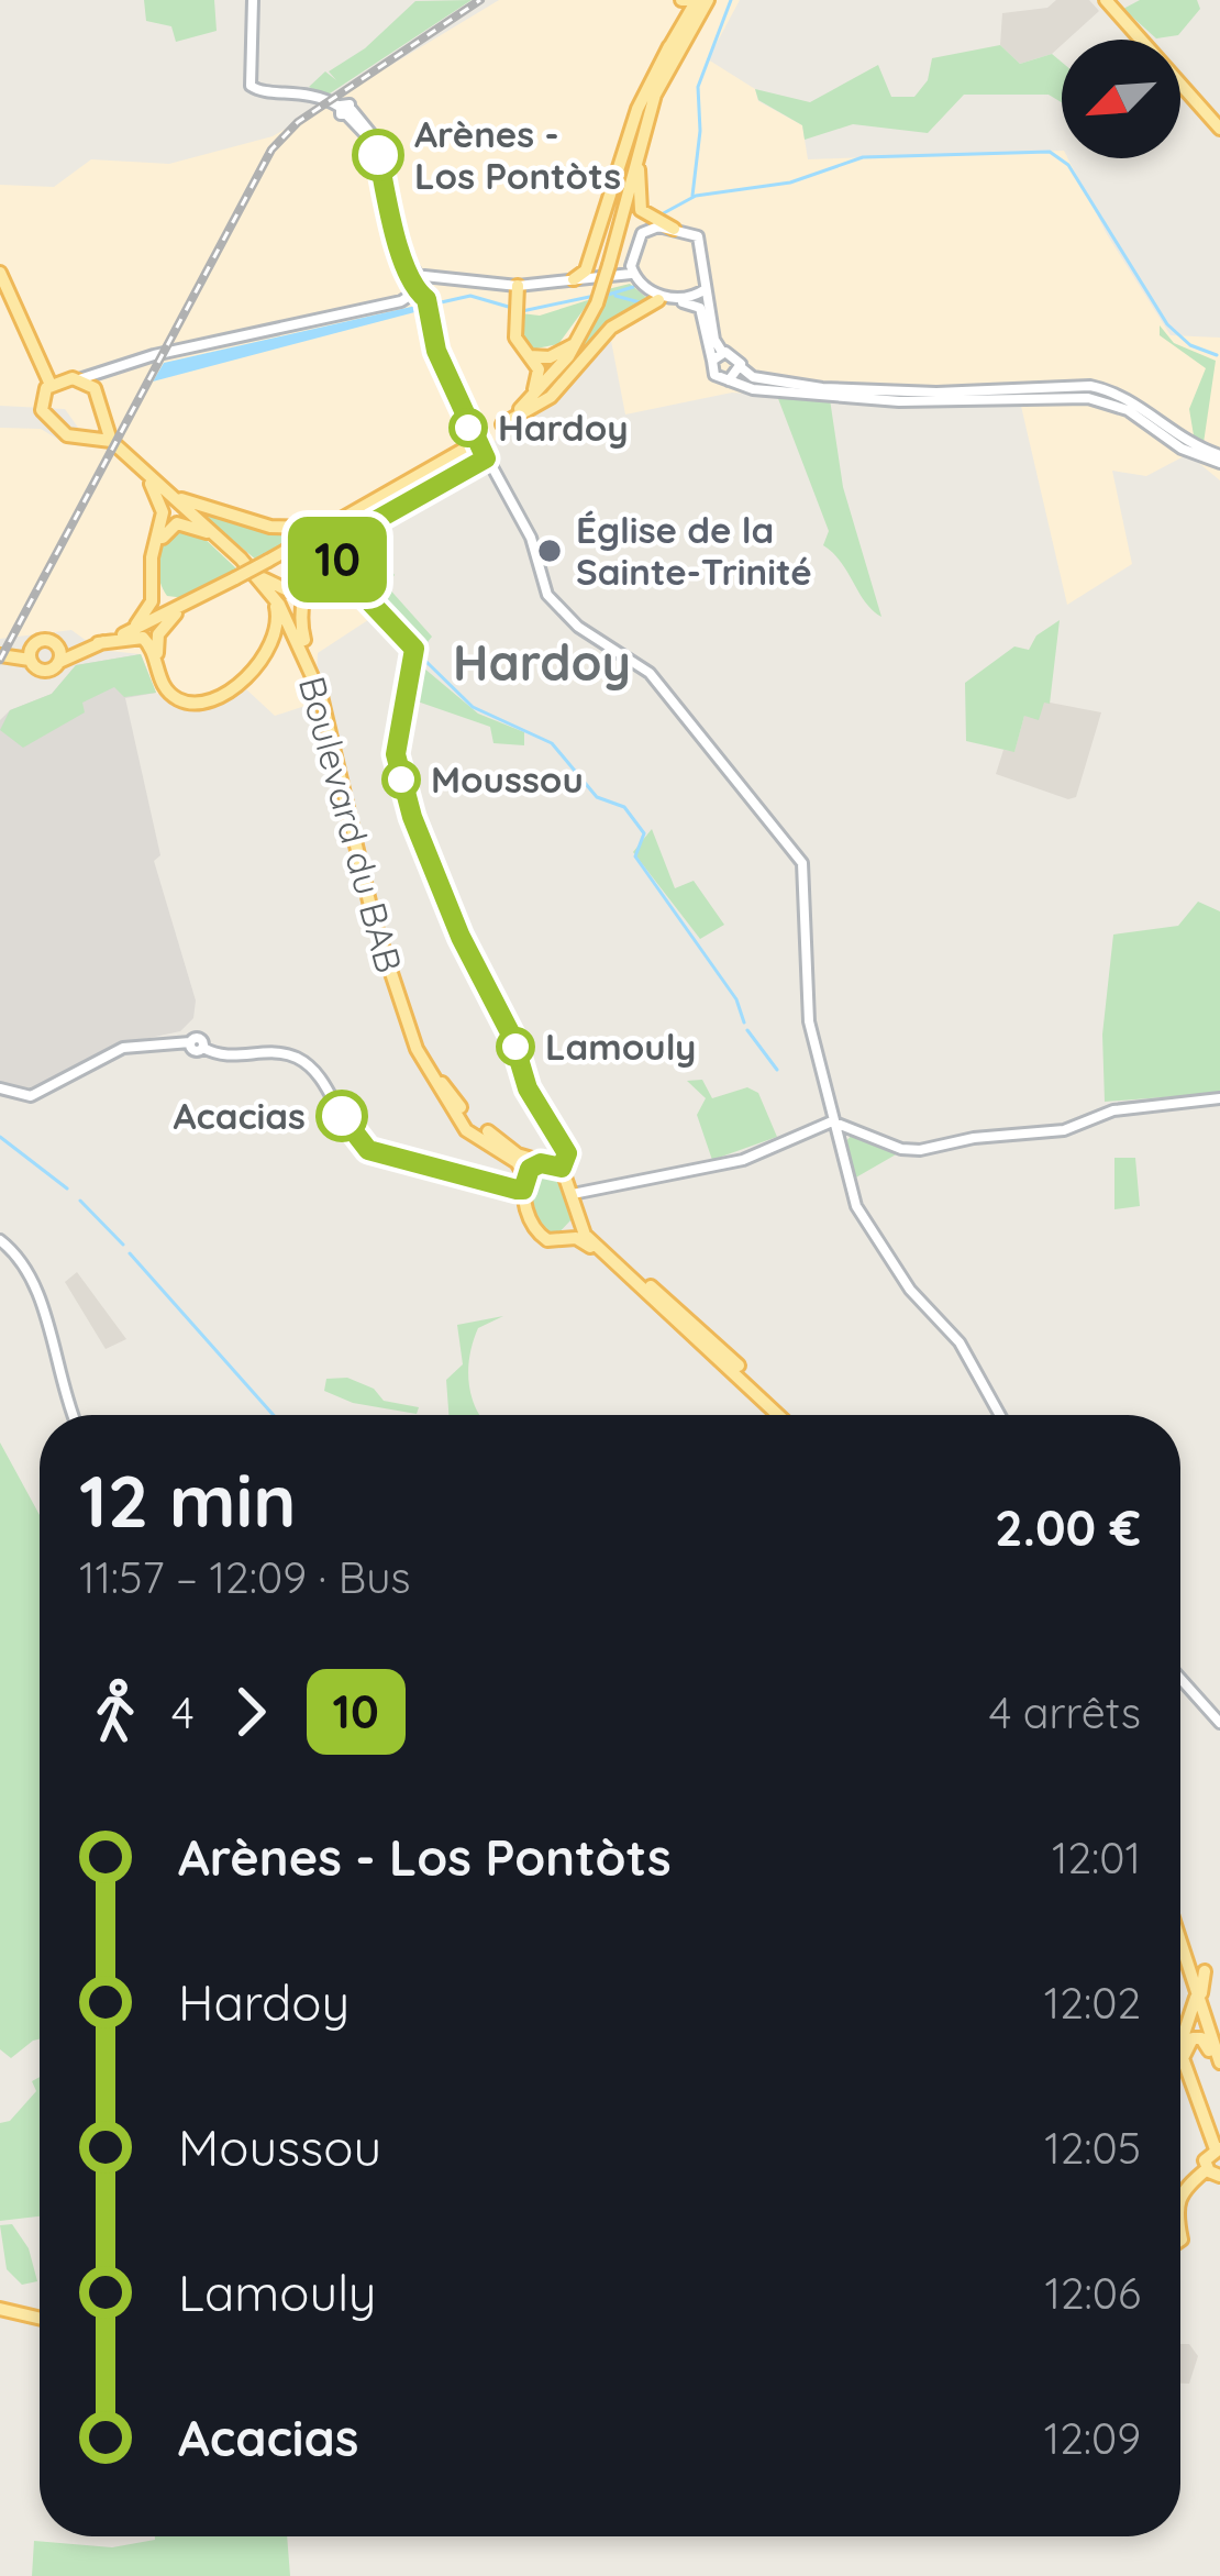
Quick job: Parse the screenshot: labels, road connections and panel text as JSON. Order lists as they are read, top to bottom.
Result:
{
  "streets": {
    "main road": ["Boulevard du BAB"]
  },
  "districts": ["Hardoy"],
  "places": [
    "Arènes - Los Pontòts",
    "Hardoy",
    "Église de la Sainte-Trinité",
    "Moussou",
    "Lamouly",
    "Acacias"
  ],
  "lines": ["bus line 10"],
  "north": "bottom left",
  "page": {
    "on_map": "10",
    "heading": ["12 min", "11:57 – 12:09 · Bus", "2.00 €"],
    "legs": ["4", "10", "4 arrêts"],
    "list": [
      {
        "name": "Arènes - Los Pontòts",
        "value": "12:01"
      },
      {
        "name": "Hardoy",
        "value": "12:02"
      },
      {
        "name": "Moussou",
        "value": "12:05"
      },
      {
        "name": "Lamouly",
        "value": "12:06"
      },
      {
        "name": "Acacias",
        "value": "12:09"
      }
    ]
  }
}
